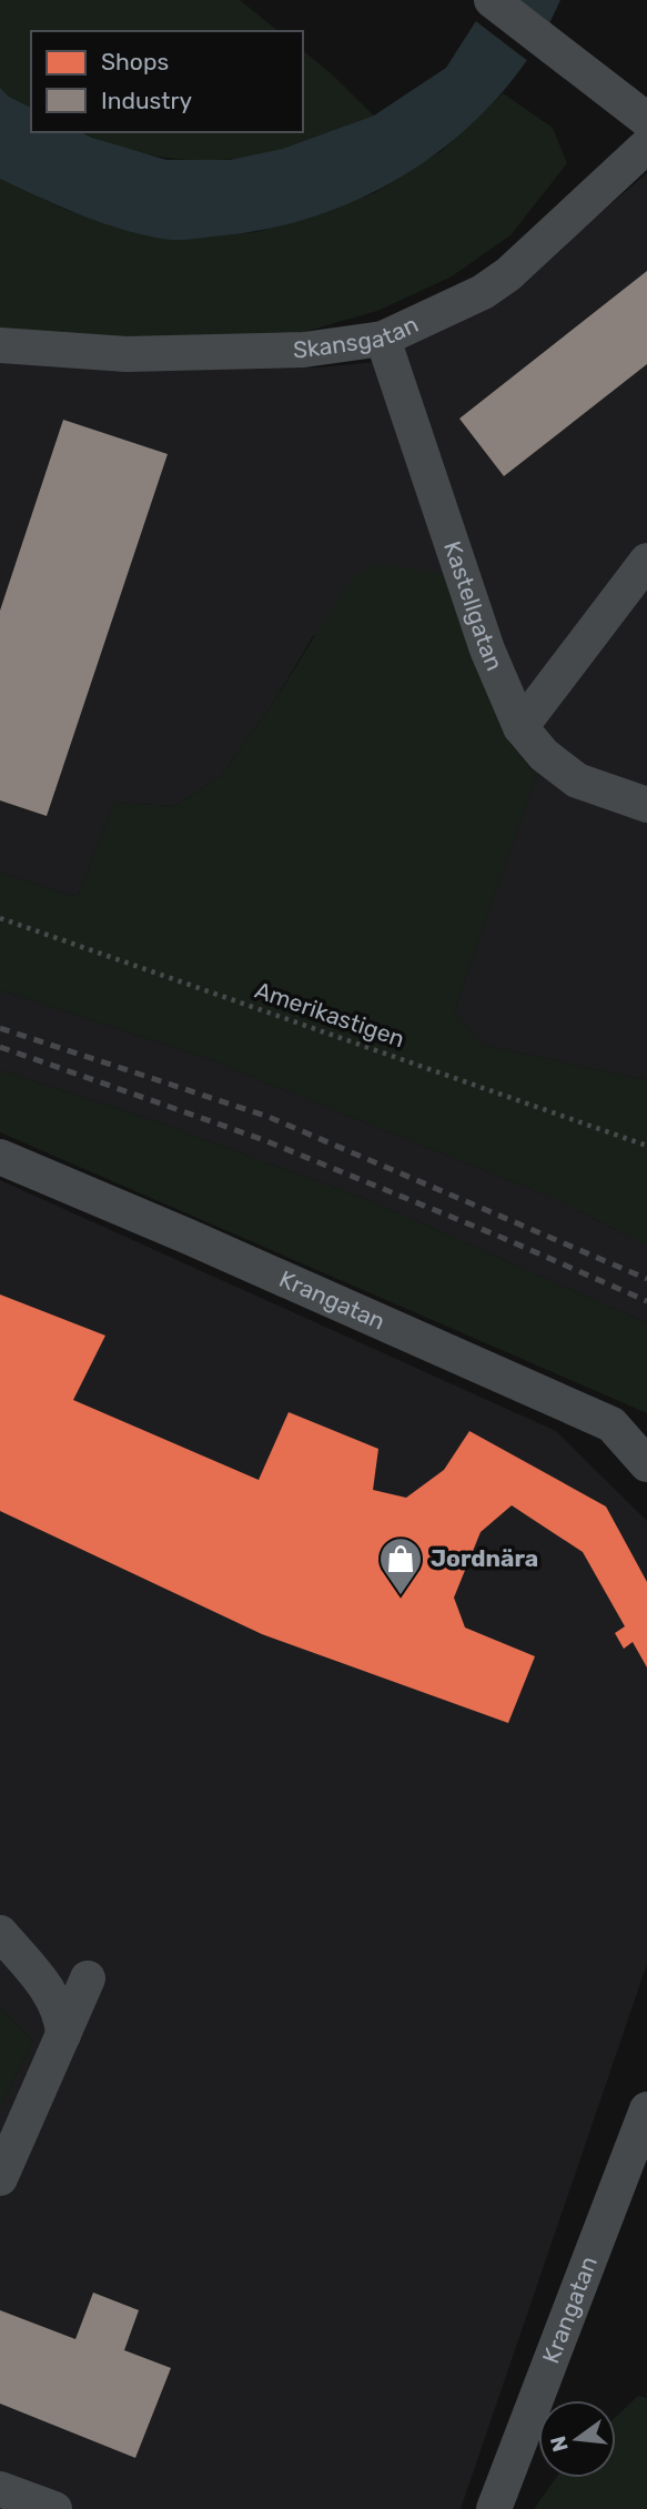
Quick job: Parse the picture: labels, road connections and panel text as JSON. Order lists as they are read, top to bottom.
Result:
{
  "streets": {
    "street": ["Skansgatan", "Kastellgatan", "Krangatan"],
    "path": ["Amerikastigen"]
  },
  "crossings": [
    ["Skansgatan", "Kastellgatan"]
  ],
  "places": {
    "shop": ["Jordnära"]
  },
  "legend": ["Shops", "Industry"],
  "north": "left"
}
